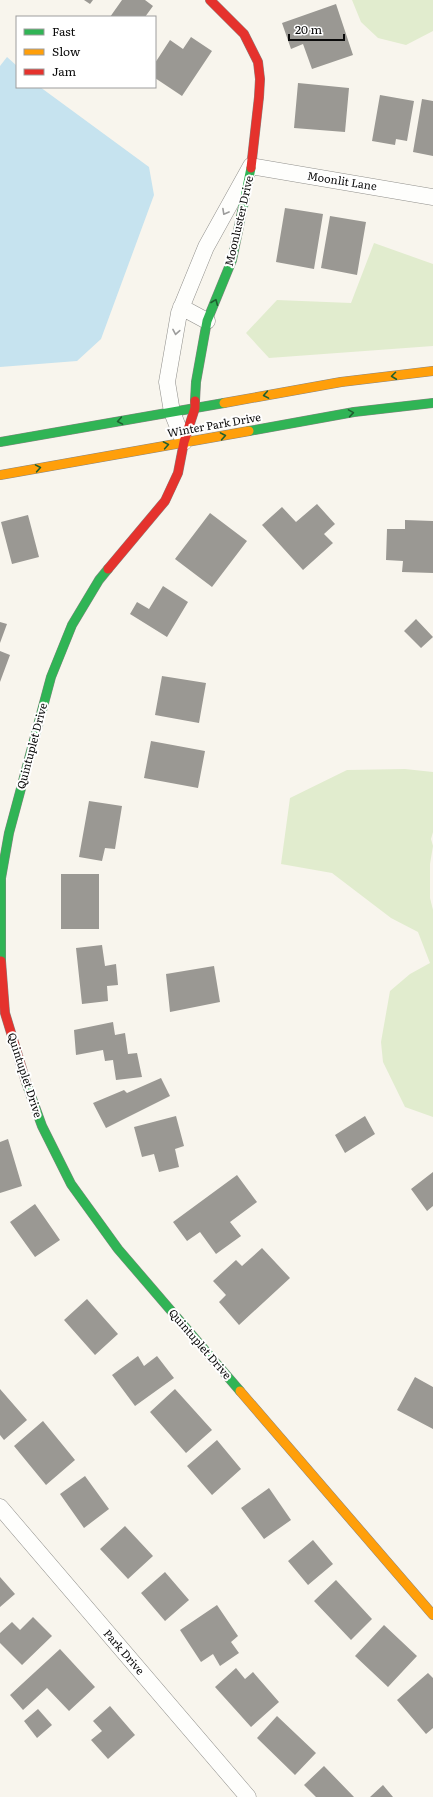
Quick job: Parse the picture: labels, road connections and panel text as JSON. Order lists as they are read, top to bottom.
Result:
{
  "streets": {
    "street": [
      "Moonlit Lane",
      "Moonluster Drive",
      "Winter Park Drive",
      "Quintuplet Drive",
      "Park Drive"
    ]
  },
  "crossings": [
    ["Moonlit Lane", "Moonluster Drive"],
    ["Moonluster Drive", "Winter Park Drive"],
    ["Moonluster Drive", "Quintuplet Drive"],
    ["Winter Park Drive", "Quintuplet Drive"]
  ],
  "legend": ["Fast", "Slow", "Jam"],
  "scale_bar": "20 m"
}
